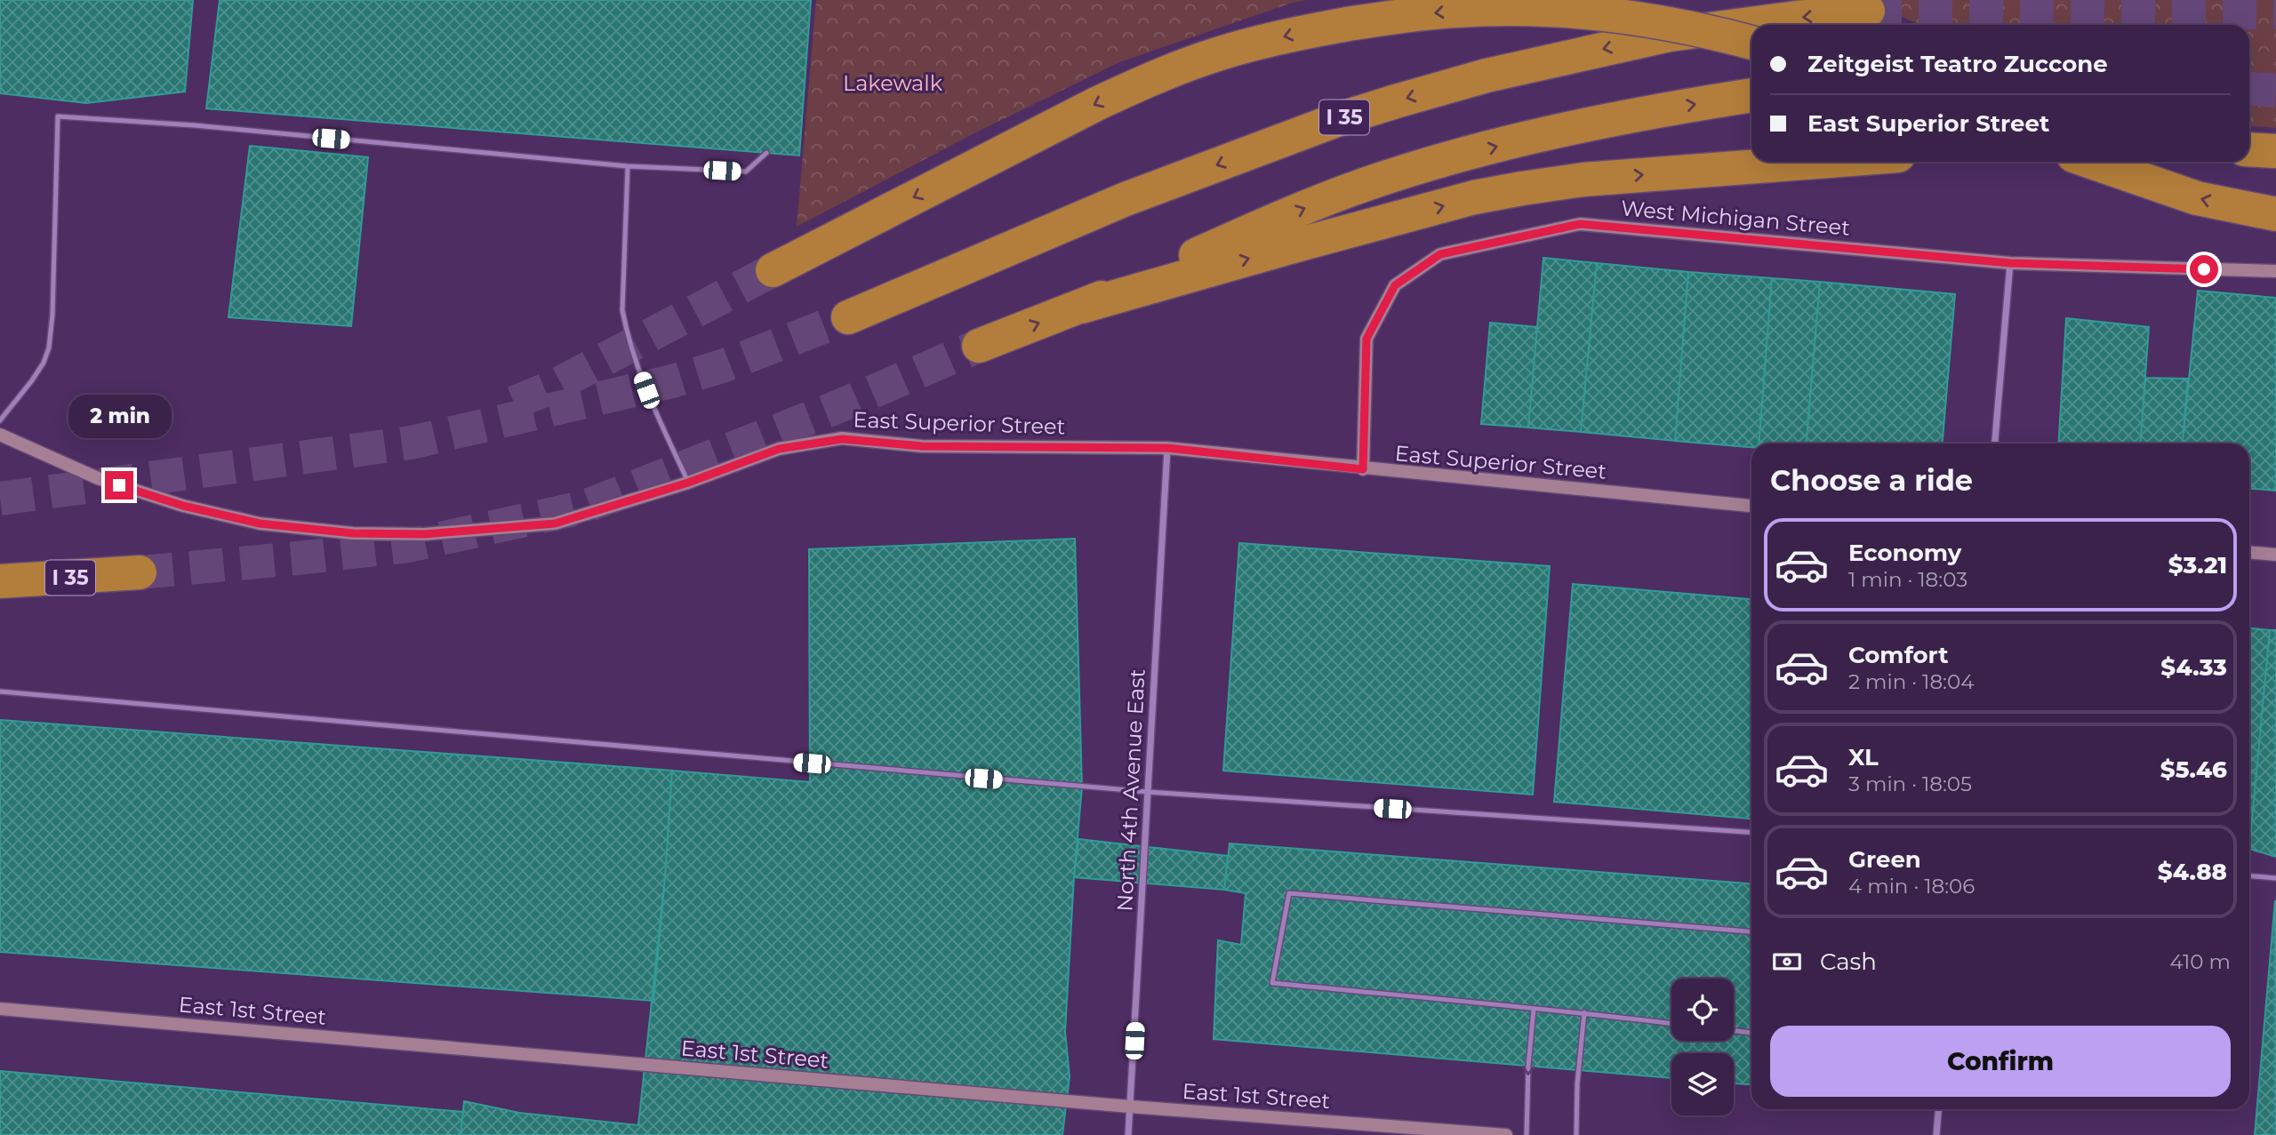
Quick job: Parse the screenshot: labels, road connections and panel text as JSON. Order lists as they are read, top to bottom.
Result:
{
  "streets": {
    "highway": ["I 35"],
    "street": [
      "West Michigan Street",
      "East Superior Street",
      "North 4th Avenue East",
      "East 1st Street"
    ]
  },
  "crossings": [
    ["West Michigan Street", "East Superior Street"],
    ["East Superior Street", "North 4th Avenue East"],
    ["North 4th Avenue East", "East 1st Street"]
  ],
  "parks": ["Lakewalk"],
  "page": {
    "banner": ["Zeitgeist Teatro Zuccone", "East Superior Street"],
    "bubble": "2 min",
    "heading": "Choose a ride",
    "list": [
      {
        "name": "Economy",
        "note": "1 min · 18:03",
        "value": "$3.21"
      },
      {
        "name": "Comfort",
        "note": "2 min · 18:04",
        "value": "$4.33"
      },
      {
        "name": "XL",
        "note": "3 min · 18:05",
        "value": "$5.46"
      },
      {
        "name": "Green",
        "note": "4 min · 18:06",
        "value": "$4.88"
      }
    ],
    "pay": ["Cash", "410 m"],
    "buttons": "Confirm"
  }
}
